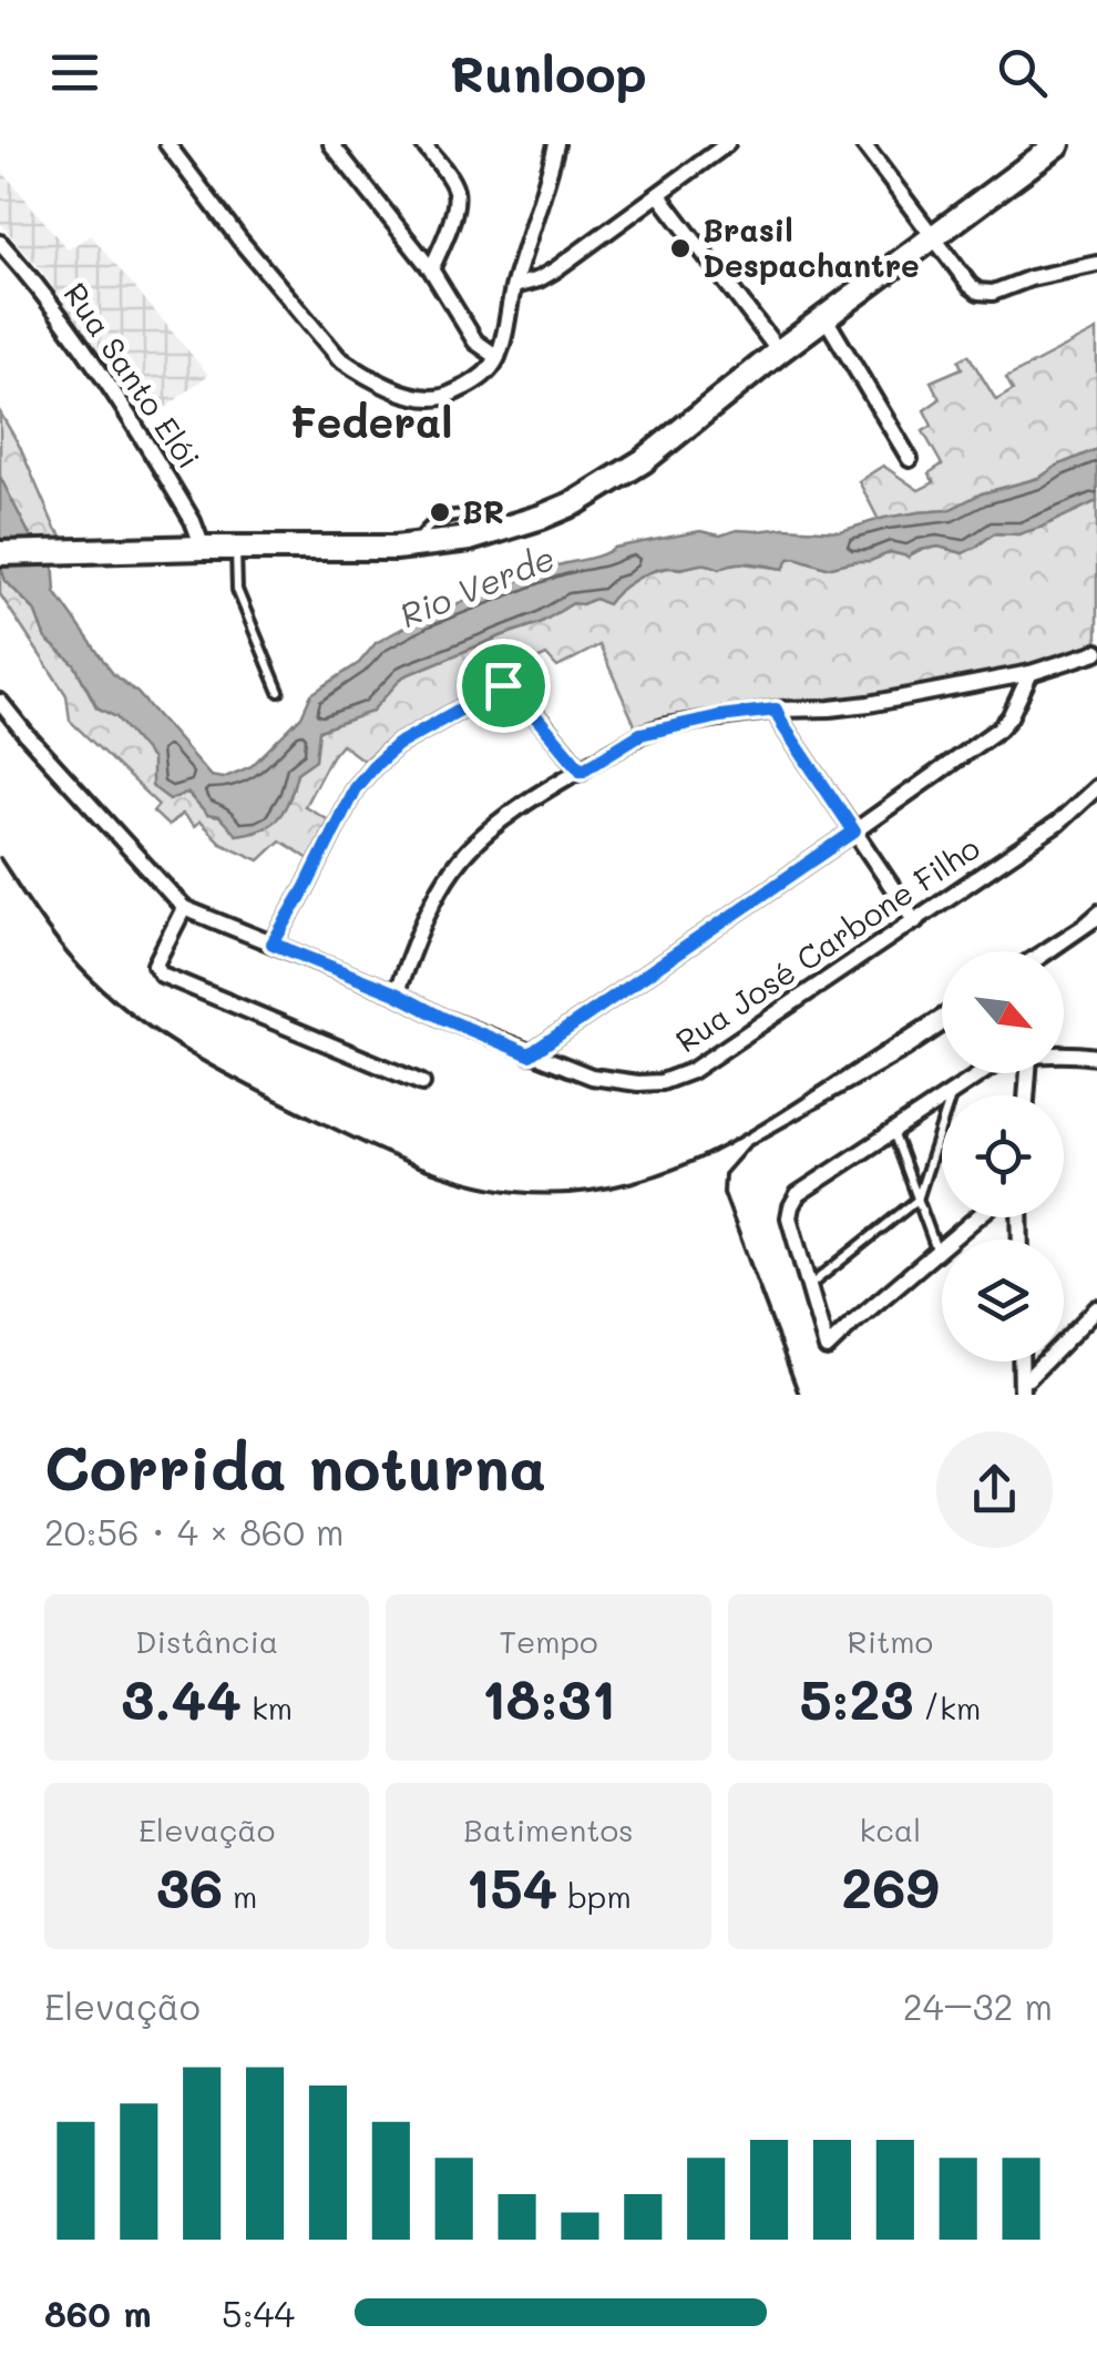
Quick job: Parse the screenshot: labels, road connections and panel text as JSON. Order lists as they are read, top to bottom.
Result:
{
  "streets": {
    "street": ["Rua Santo Elói", "Rua José Carbone Filho"]
  },
  "districts": ["Federal"],
  "water": ["Rio Verde"],
  "places": ["Brasil Despachantre", "BR"],
  "north": "bottom right",
  "page": {
    "header": "Runloop",
    "heading": ["Corrida noturna", "20:56 · 4 × 860 m"],
    "stats": [
      ["Distância", "3.44 km"],
      ["Tempo", "18:31"],
      ["Ritmo", "5:23 /km"],
      ["Elevação", "36 m"],
      ["Batimentos", "154 bpm"],
      ["kcal", "269"]
    ],
    "chart": ["Elevação", "24–32 m"],
    "list": [
      {
        "name": "860 m",
        "note": "5:44"
      }
    ]
  }
}
